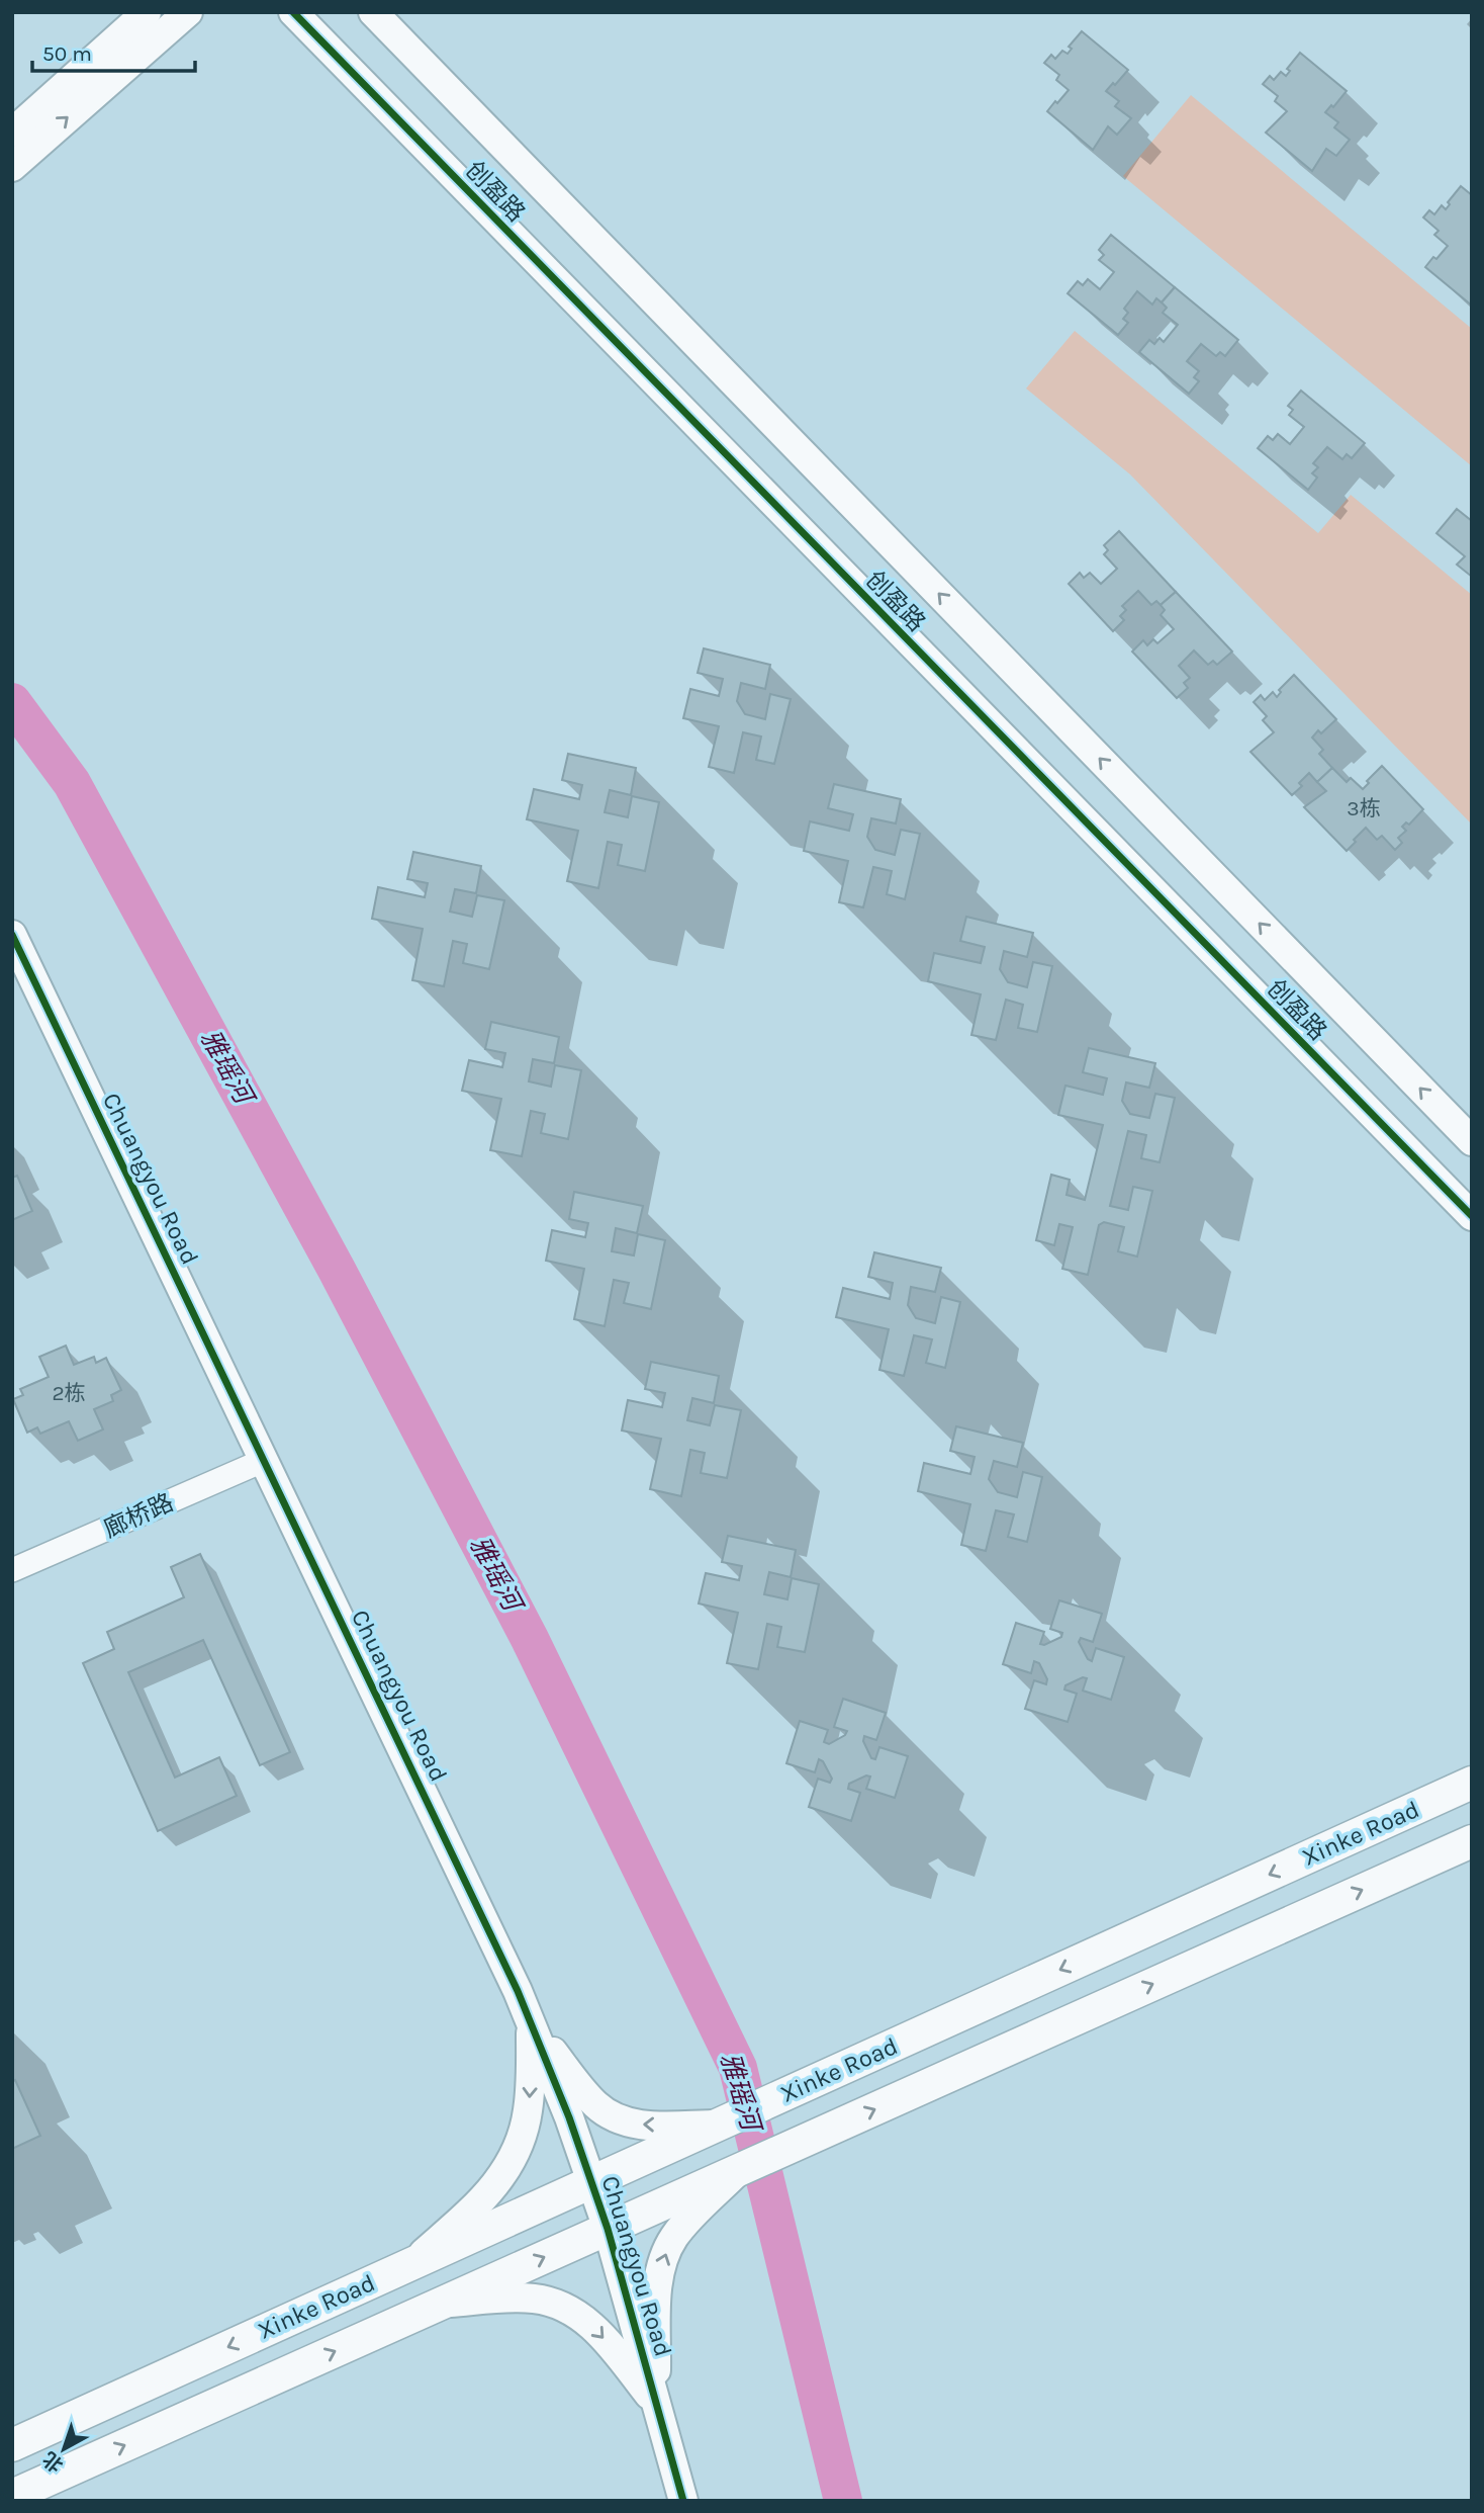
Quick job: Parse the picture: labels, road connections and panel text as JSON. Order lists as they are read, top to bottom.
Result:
{
  "streets": {
    "main road": ["Xinke Road"],
    "street": ["创盈路", "Chuangyou Road", "廊桥路"]
  },
  "crossings": [
    ["Chuangyou Road", "廊桥路"],
    ["Chuangyou Road", "Xinke Road"]
  ],
  "water": ["雅瑶河"],
  "house_numbers": ["3栋", "2栋"],
  "scale_bar": "50 m",
  "north": "bottom left"
}
